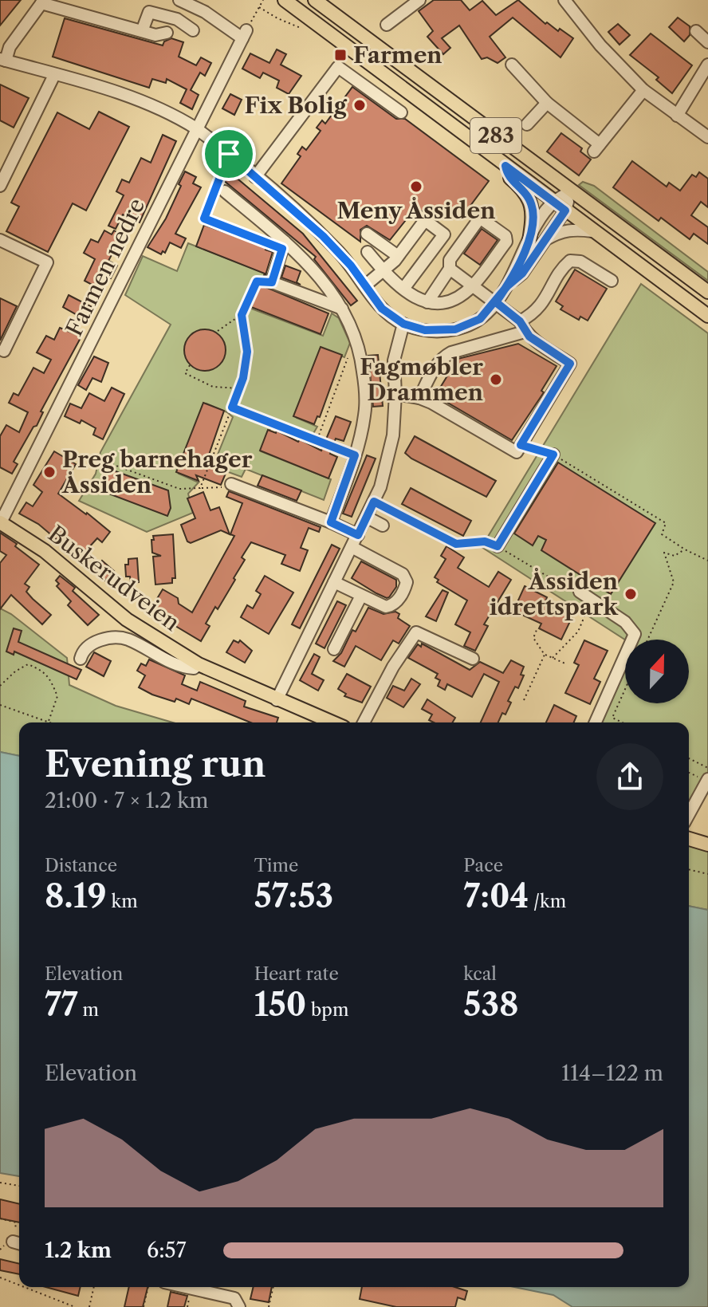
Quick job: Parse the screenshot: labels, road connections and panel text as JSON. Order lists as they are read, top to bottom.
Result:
{
  "streets": {
    "main road": ["283", "Buskerudveien"],
    "street": ["Farmen nedre"]
  },
  "crossings": [
    ["Farmen nedre", "Buskerudveien"]
  ],
  "places": {
    "transit": ["Farmen"],
    "other": [
      "Fix Bolig",
      "Meny Åssiden",
      "Fagmøbler Drammen",
      "Preg barnehager Åssiden",
      "Åssiden idrettspark"
    ]
  },
  "north": "top",
  "page": {
    "heading": ["Evening run", "21:00 · 7 × 1.2 km"],
    "stats": [
      ["Distance", "8.19 km"],
      ["Time", "57:53"],
      ["Pace", "7:04 /km"],
      ["Elevation", "77 m"],
      ["Heart rate", "150 bpm"],
      ["kcal", "538"]
    ],
    "chart": ["Elevation", "114–122 m"],
    "list": [
      {
        "name": "1.2 km",
        "note": "6:57"
      }
    ]
  }
}
